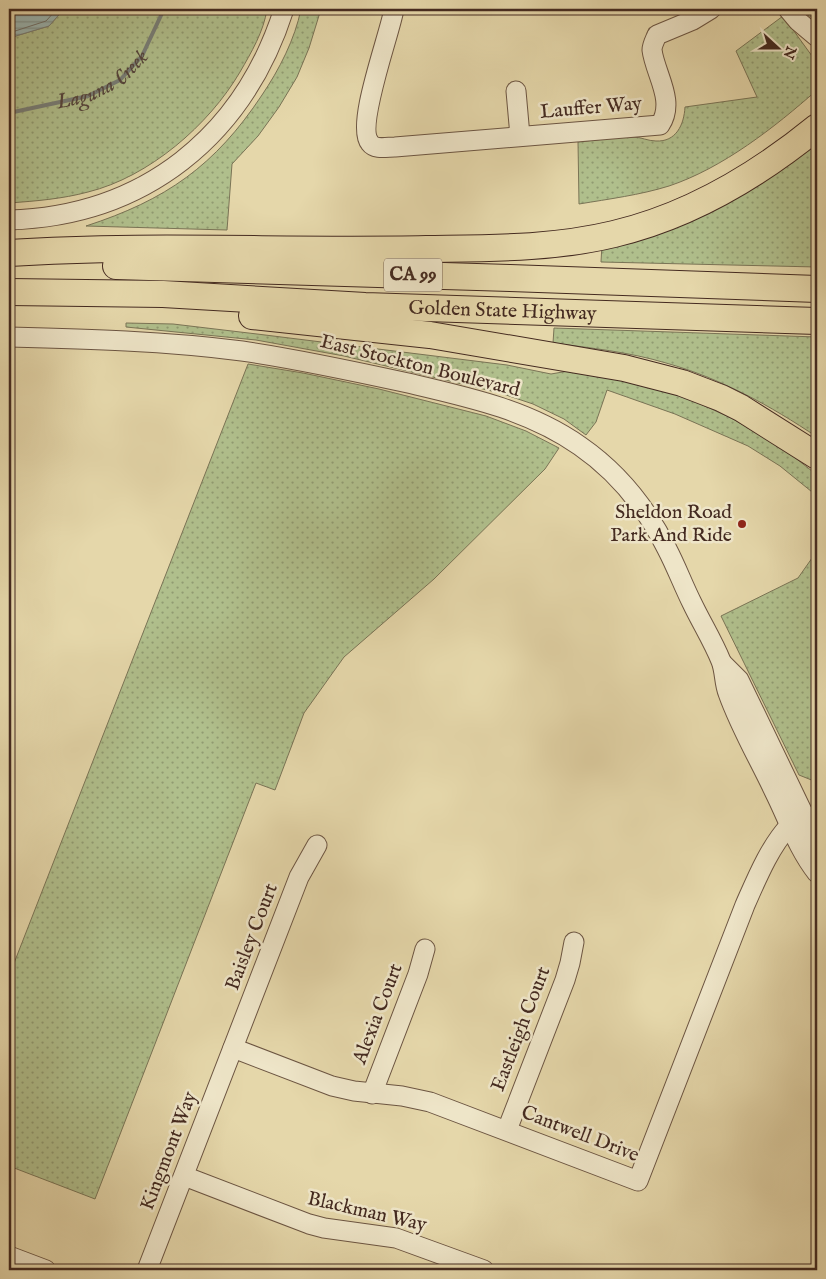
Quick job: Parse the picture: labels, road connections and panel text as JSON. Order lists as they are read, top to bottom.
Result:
{
  "streets": {
    "highway": ["CA 99", "Golden State Highway"],
    "street": [
      "Lauffer Way",
      "East Stockton Boulevard",
      "Baisley Court",
      "Alexia Court",
      "Eastleigh Court",
      "Cantwell Drive",
      "Kingmont Way",
      "Blackman Way"
    ]
  },
  "crossings": [
    ["East Stockton Boulevard", "Cantwell Drive"],
    ["Baisley Court", "Cantwell Drive"],
    ["Baisley Court", "Kingmont Way"],
    ["Alexia Court", "Cantwell Drive"],
    ["Eastleigh Court", "Cantwell Drive"],
    ["Cantwell Drive", "Kingmont Way"],
    ["Kingmont Way", "Blackman Way"]
  ],
  "water": ["Laguna Creek"],
  "places": ["Sheldon Road Park And Ride"],
  "north": "right"
}
